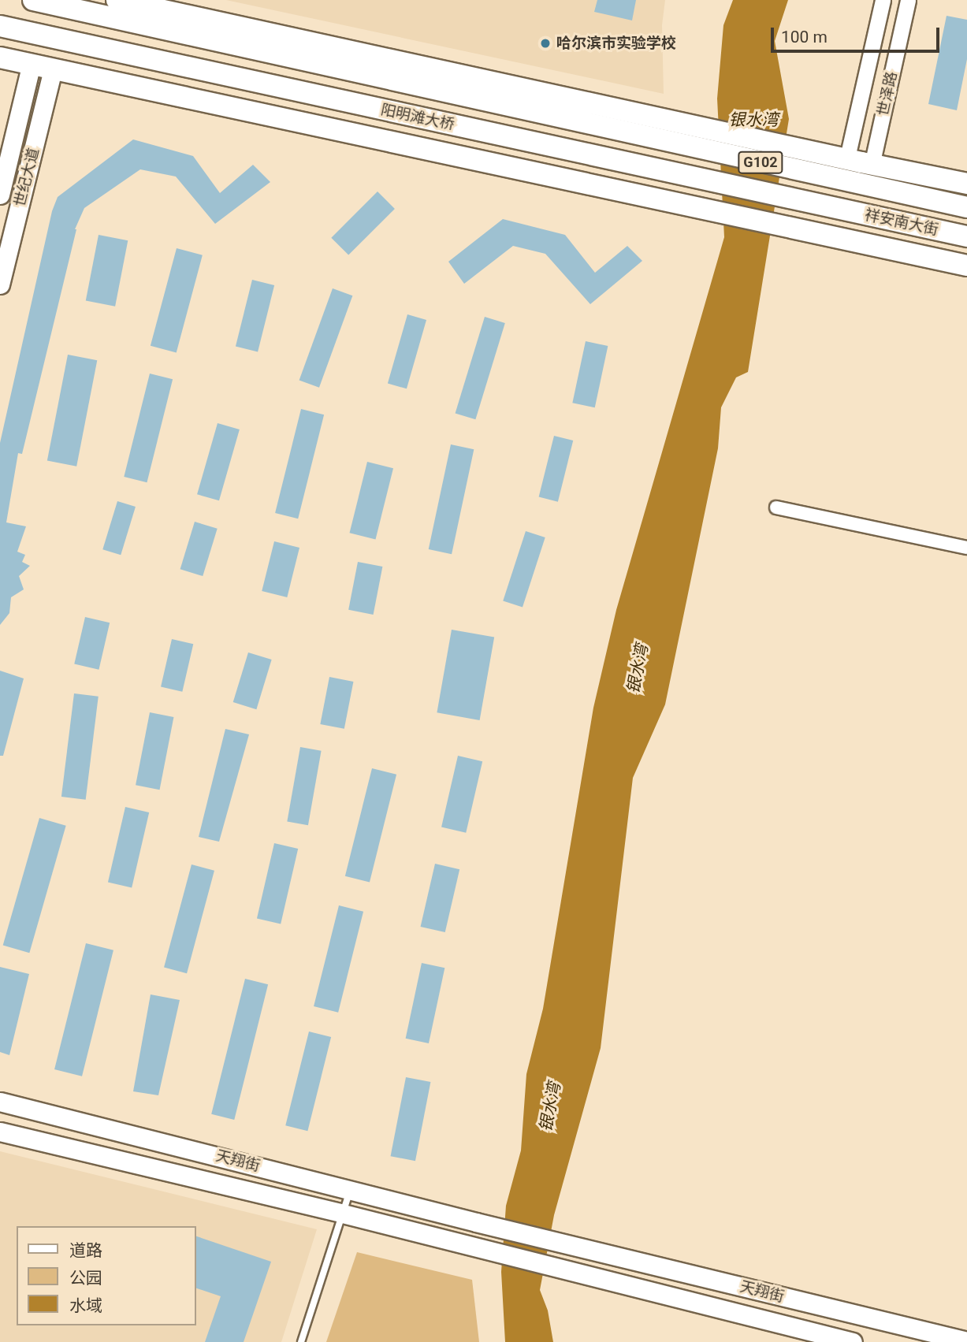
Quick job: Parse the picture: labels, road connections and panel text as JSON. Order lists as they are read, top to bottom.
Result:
{
  "streets": {
    "highway": ["阳明滩大桥", "G102", "祥安南大街"],
    "main road": ["世纪大道", "天翔街"],
    "street": ["世泽路"]
  },
  "crossings": [
    ["阳明滩大桥", "祥安南大街"]
  ],
  "water": ["银水湾"],
  "places": ["哈尔滨市实验学校"],
  "legend": ["道路", "公园", "水域"],
  "scale_bar": "100 m"
}
